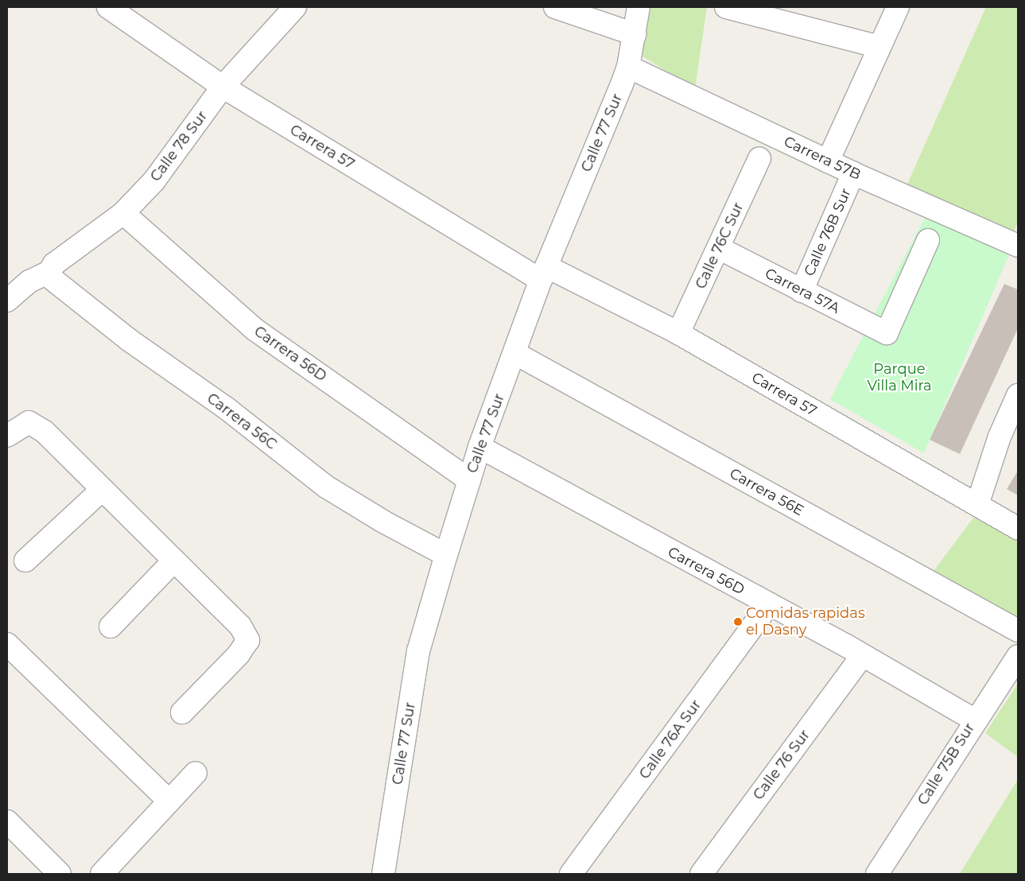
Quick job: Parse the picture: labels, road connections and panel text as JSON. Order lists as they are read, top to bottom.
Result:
{
  "streets": {
    "street": [
      "Calle 77 Sur",
      "Calle 78 Sur",
      "Carrera 57",
      "Carrera 57B",
      "Calle 76B Sur",
      "Calle 76C Sur",
      "Carrera 57A",
      "Carrera 56D",
      "Carrera 56C",
      "Carrera 56E",
      "Calle 76A Sur",
      "Calle 75B Sur",
      "Calle 76 Sur"
    ]
  },
  "crossings": [
    ["Calle 77 Sur", "Carrera 57"],
    ["Calle 77 Sur", "Carrera 57B"],
    ["Calle 77 Sur", "Carrera 56D"],
    ["Calle 77 Sur", "Carrera 56C"],
    ["Calle 77 Sur", "Carrera 56E"],
    ["Calle 78 Sur", "Carrera 57"],
    ["Calle 78 Sur", "Carrera 56D"],
    ["Calle 78 Sur", "Carrera 56C"],
    ["Carrera 57", "Calle 76C Sur"],
    ["Carrera 57B", "Calle 76B Sur"],
    ["Calle 76B Sur", "Carrera 57A"],
    ["Calle 76C Sur", "Carrera 57A"],
    ["Carrera 56D", "Calle 76A Sur"],
    ["Carrera 56D", "Calle 75B Sur"],
    ["Carrera 56D", "Calle 76 Sur"]
  ],
  "parks": ["Parque Villa Mira"],
  "places": ["Comidas rapidas el Dasny"]
}
